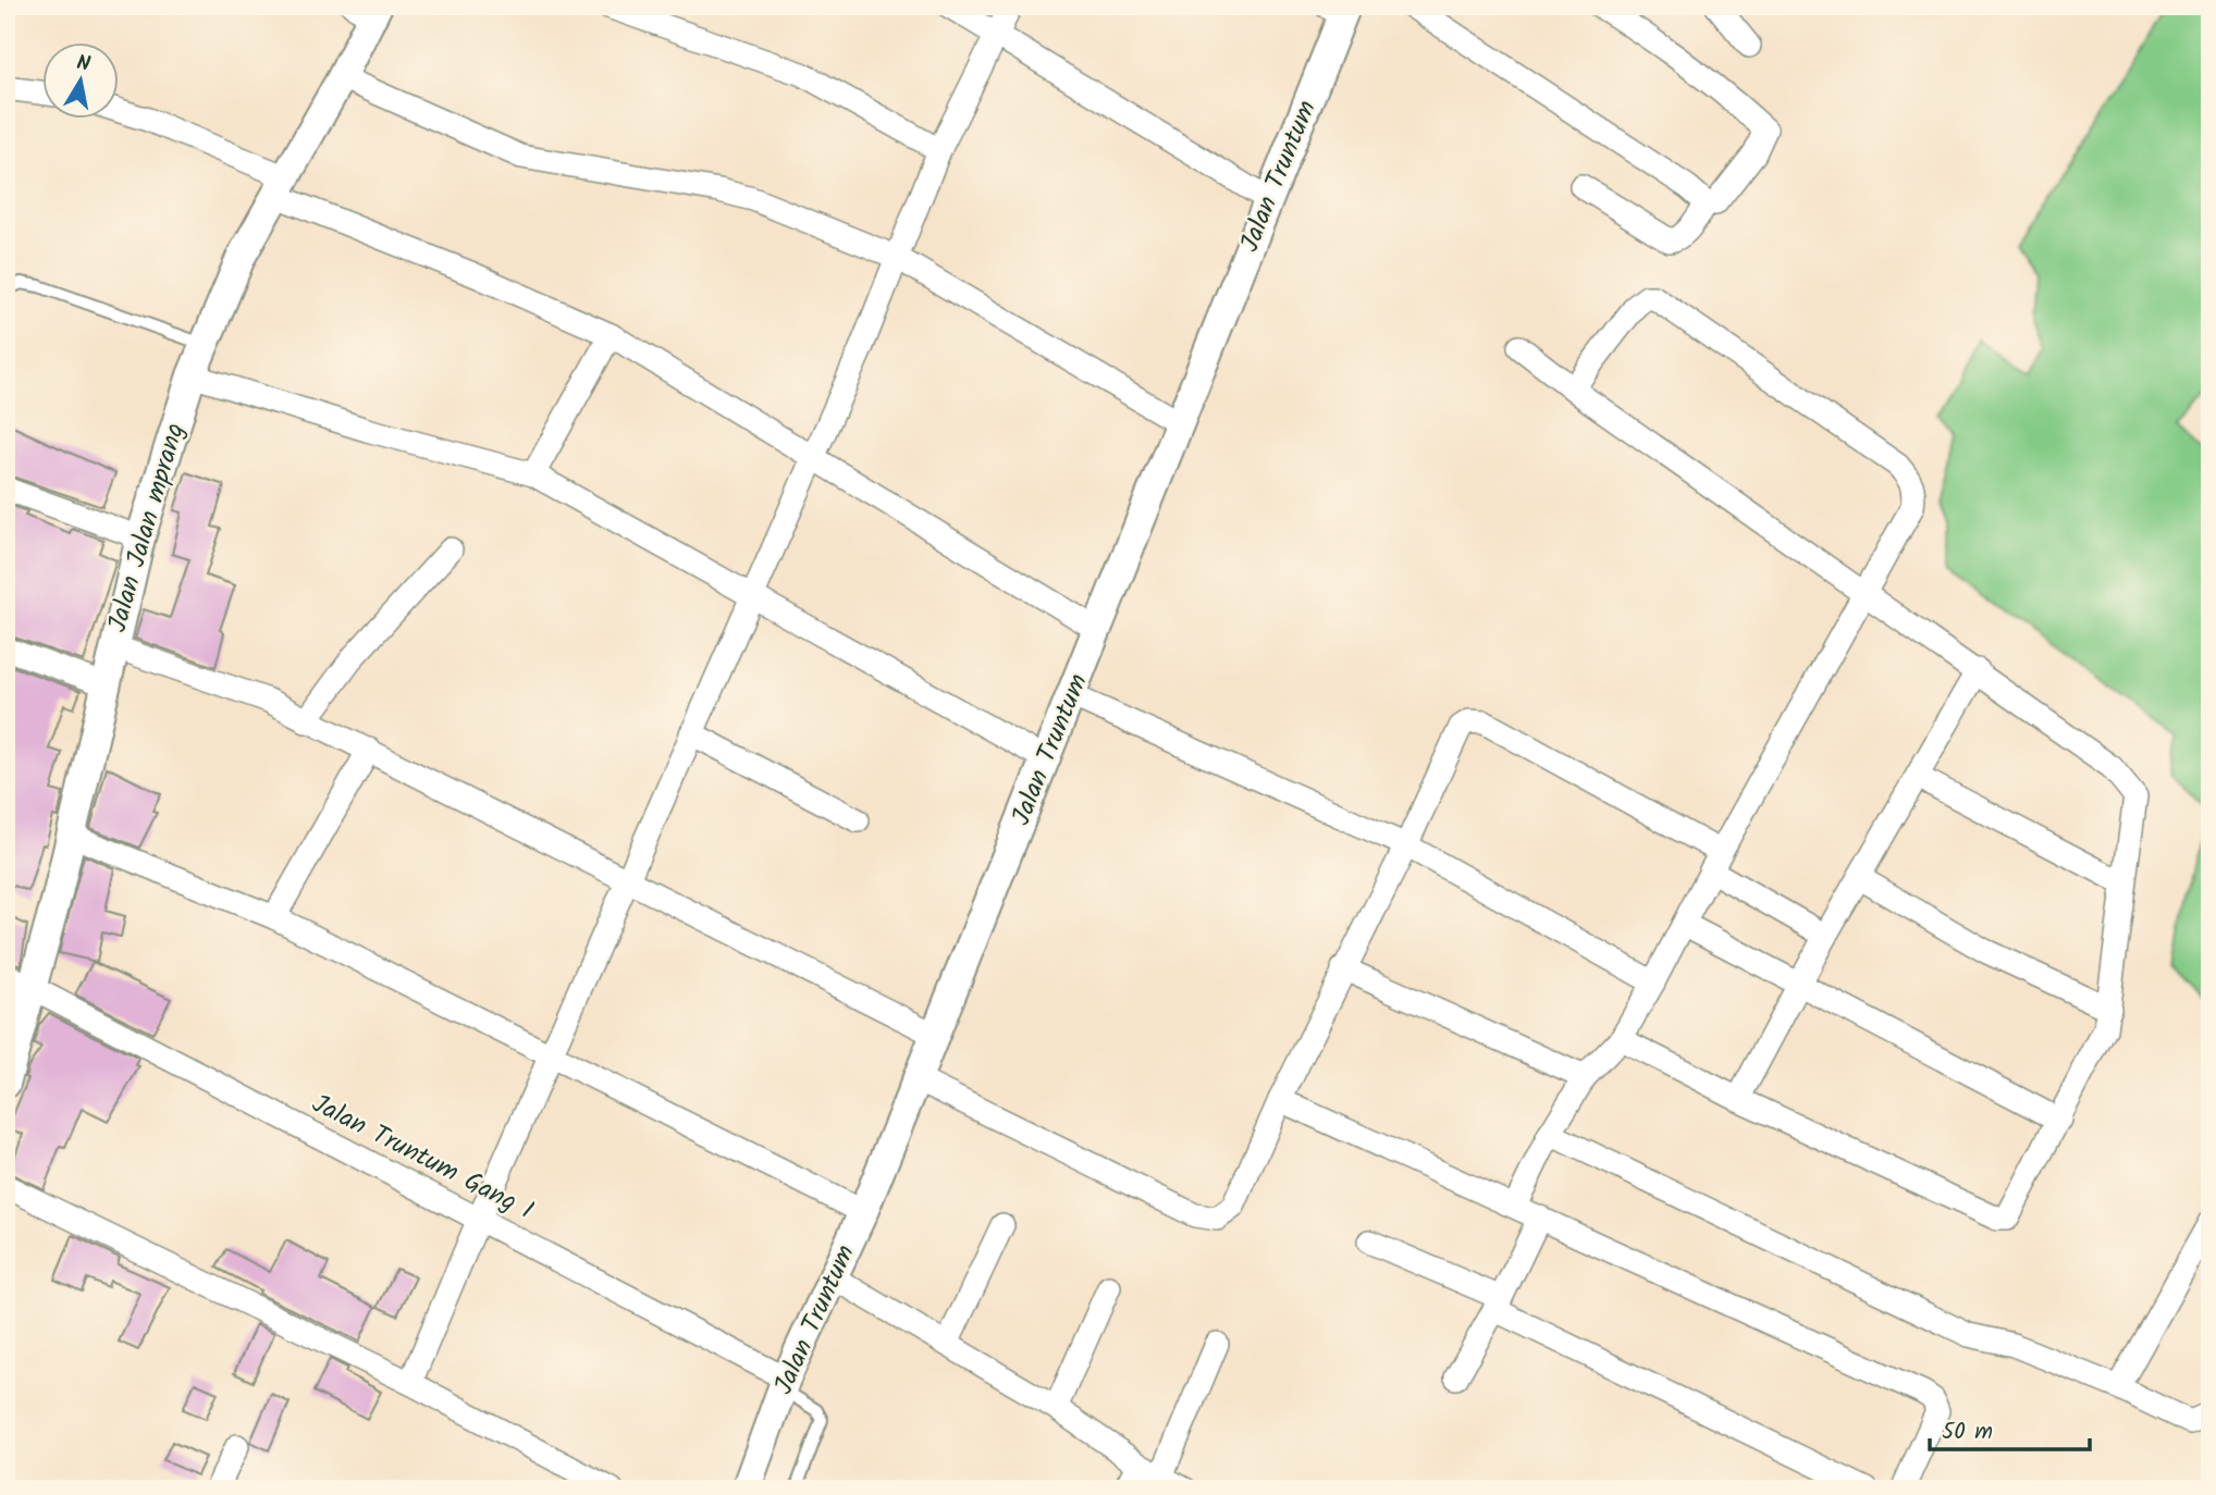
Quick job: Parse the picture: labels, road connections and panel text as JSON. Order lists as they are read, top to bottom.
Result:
{
  "streets": {
    "street": ["Jalan Truntum", "Jalan Jalan mprang", "Jalan Truntum Gang I"]
  },
  "crossings": [
    ["Jalan Truntum", "Jalan Truntum Gang I"],
    ["Jalan Jalan mprang", "Jalan Truntum Gang I"]
  ],
  "scale_bar": "50 m",
  "north": "top"
}
